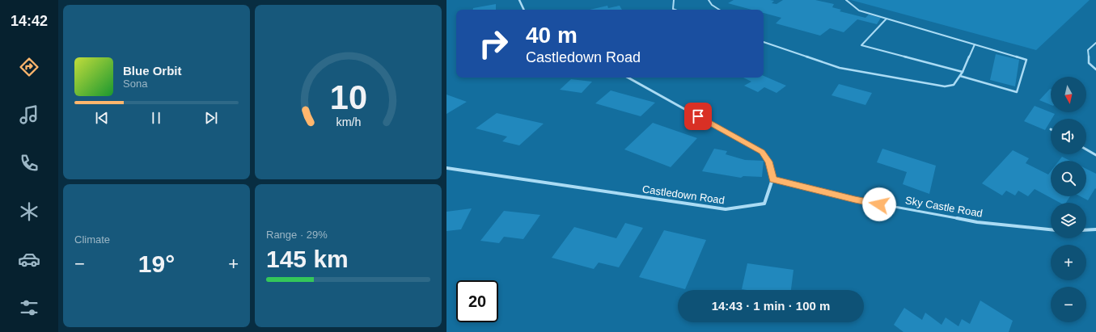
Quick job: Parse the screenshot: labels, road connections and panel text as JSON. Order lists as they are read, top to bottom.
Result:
{
  "streets": {
    "street": ["Castledown Road"],
    "lane": ["Sky Castle Road"]
  },
  "crossings": [
    ["Castledown Road", "Sky Castle Road"]
  ],
  "north": "bottom",
  "page": {
    "tabs": "14:42",
    "turn": ["40 m", "Castledown Road"],
    "song": ["Blue Orbit", "Sona"],
    "map_buttons": ["+", "−"],
    "tile": [
      "Climate",
      ["Range · 29%", "145 km"]
    ],
    "heat": ["−", "19°", "+"],
    "limit": "20",
    "trip": "14:43 · 1 min · 100 m",
    "gauge": ["10", "km/h"]
  }
}
